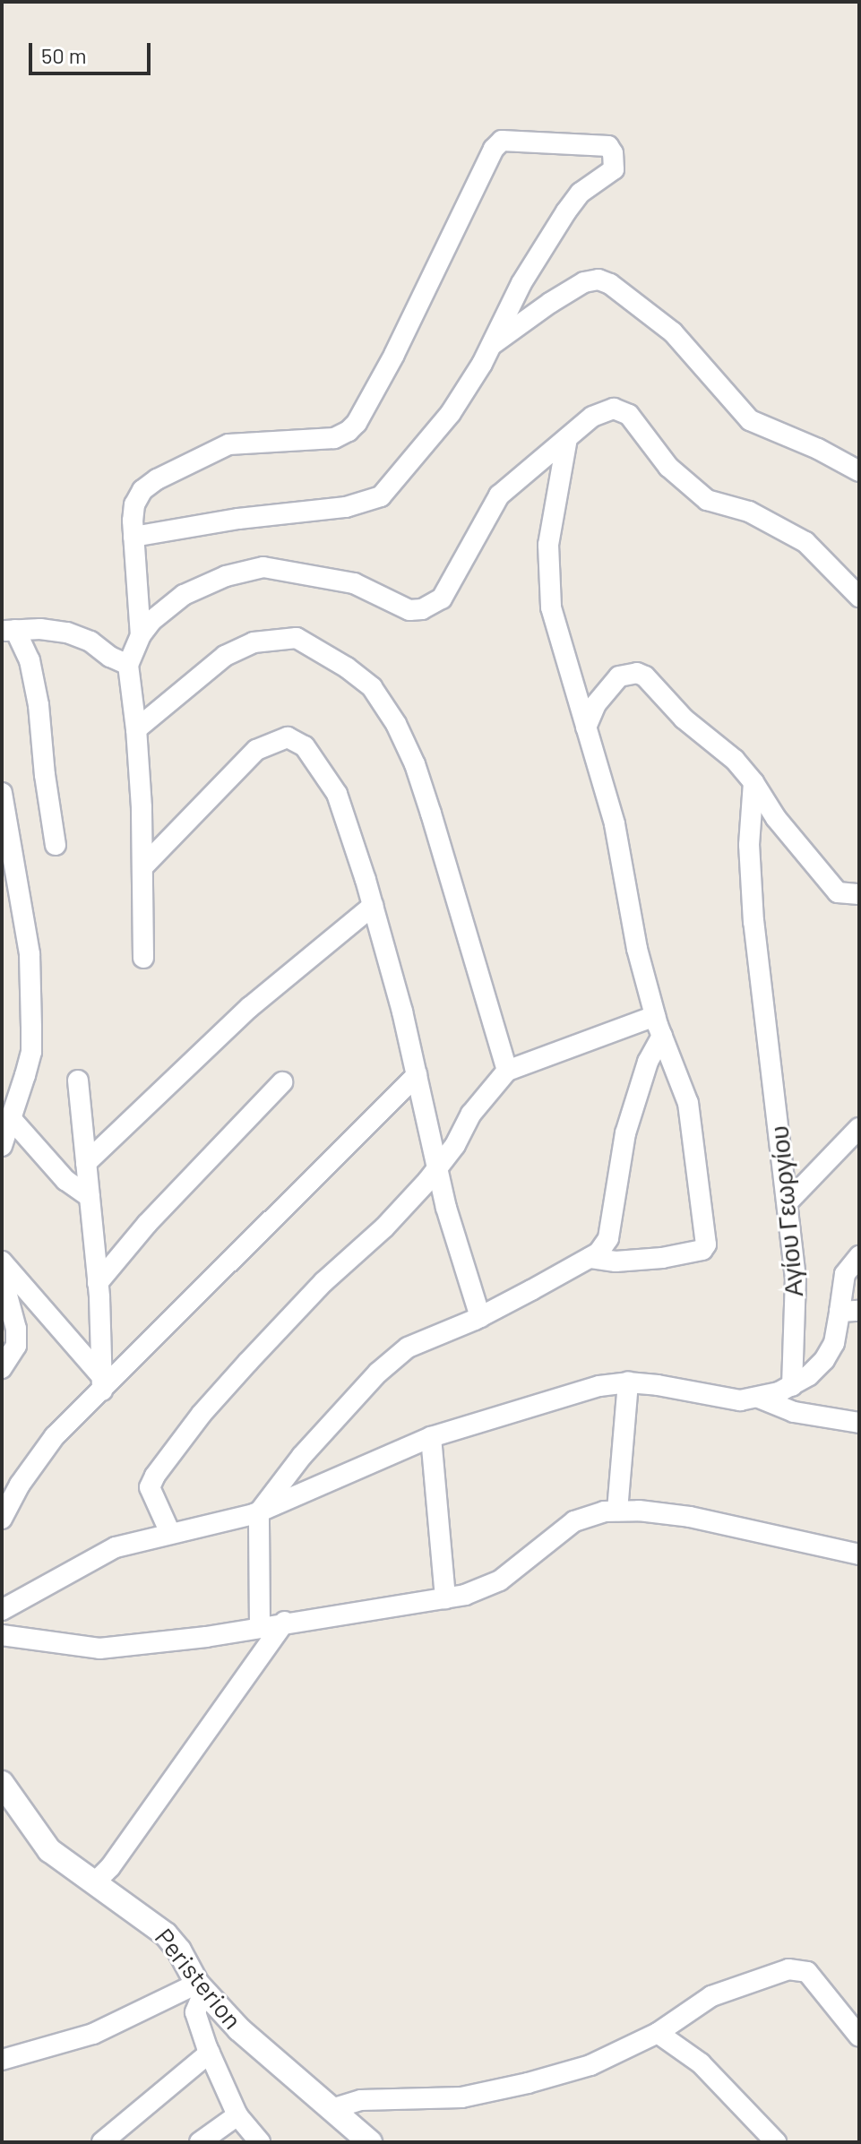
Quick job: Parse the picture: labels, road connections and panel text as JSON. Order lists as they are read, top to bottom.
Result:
{
  "streets": {
    "street": ["Αγίου Γεωργίου", "Peristerion"]
  },
  "scale_bar": "50 m"
}
